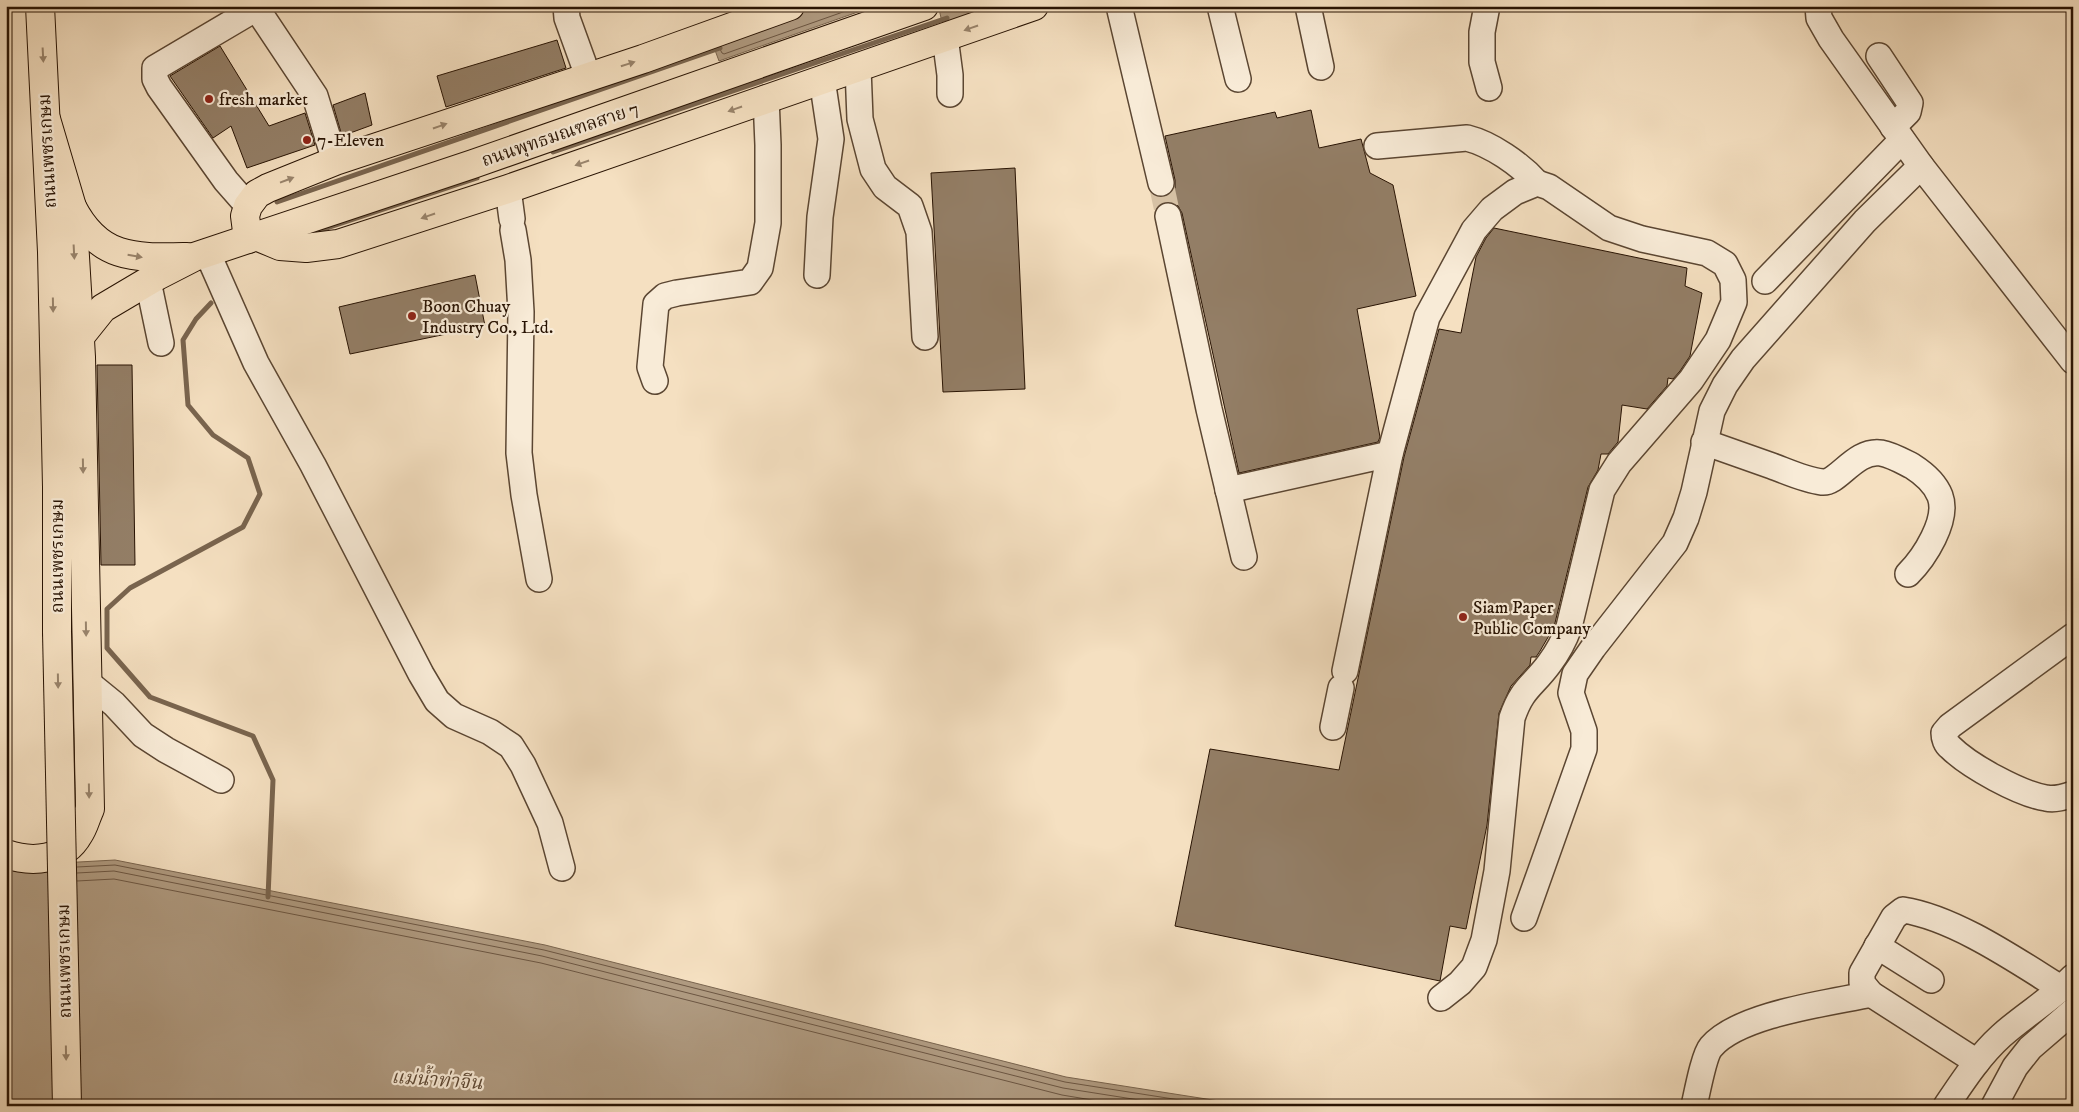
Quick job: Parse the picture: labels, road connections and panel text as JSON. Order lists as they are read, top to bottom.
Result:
{
  "streets": {
    "main road": ["ถนนพุทธมณฑลสาย 7", "ถนนเพชรเกษม"]
  },
  "water": ["แม่น้ำท่าจีน"],
  "places": [
    "fresh market",
    "7-Eleven",
    "Boon Chuay Industry Co., Ltd.",
    "Siam Paper Public Company"
  ]
}
